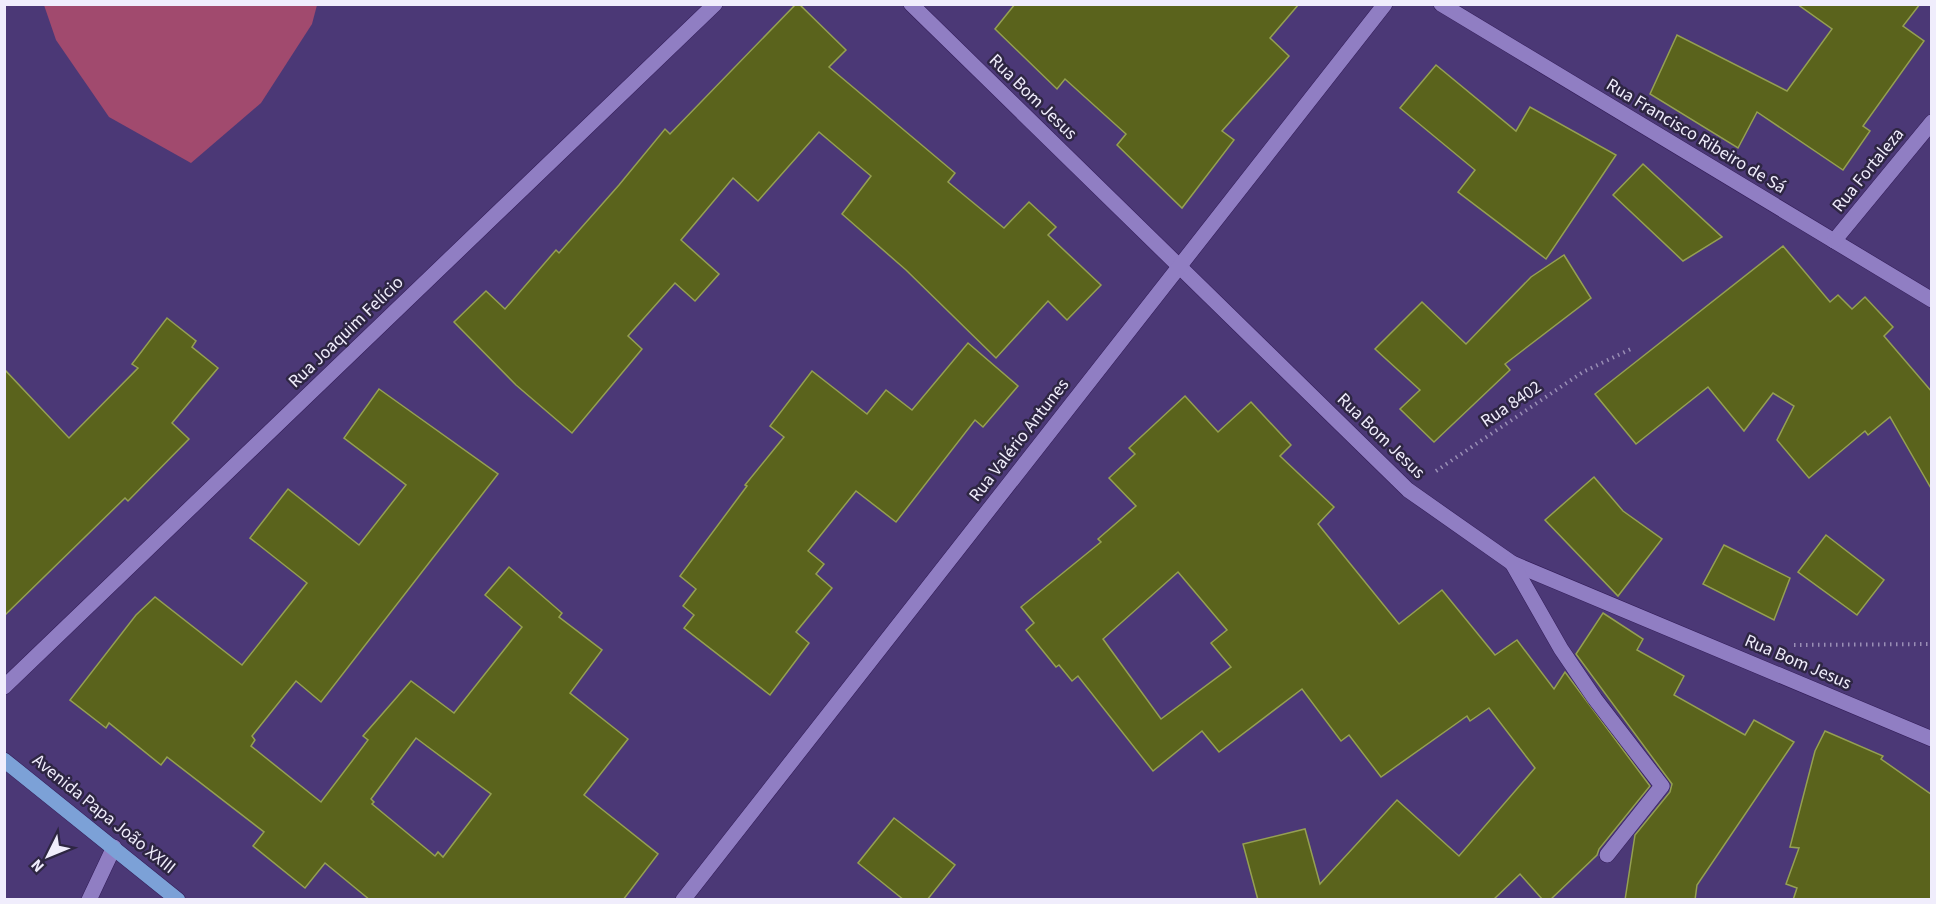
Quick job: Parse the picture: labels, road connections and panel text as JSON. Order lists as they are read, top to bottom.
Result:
{
  "streets": {
    "main road": ["Avenida Papa João XXIII"],
    "street": [
      "Rua Bom Jesus",
      "Rua Francisco Ribeiro de Sá",
      "Rua Fortaleza",
      "Rua Joaquim Felício",
      "Rua Valério Antunes"
    ],
    "path": ["Rua 8402"]
  },
  "crossings": [
    ["Rua Bom Jesus", "Rua 8402"],
    ["Rua Bom Jesus", "Rua Valério Antunes"],
    ["Rua Francisco Ribeiro de Sá", "Rua Fortaleza"]
  ],
  "north": "bottom left"
}
